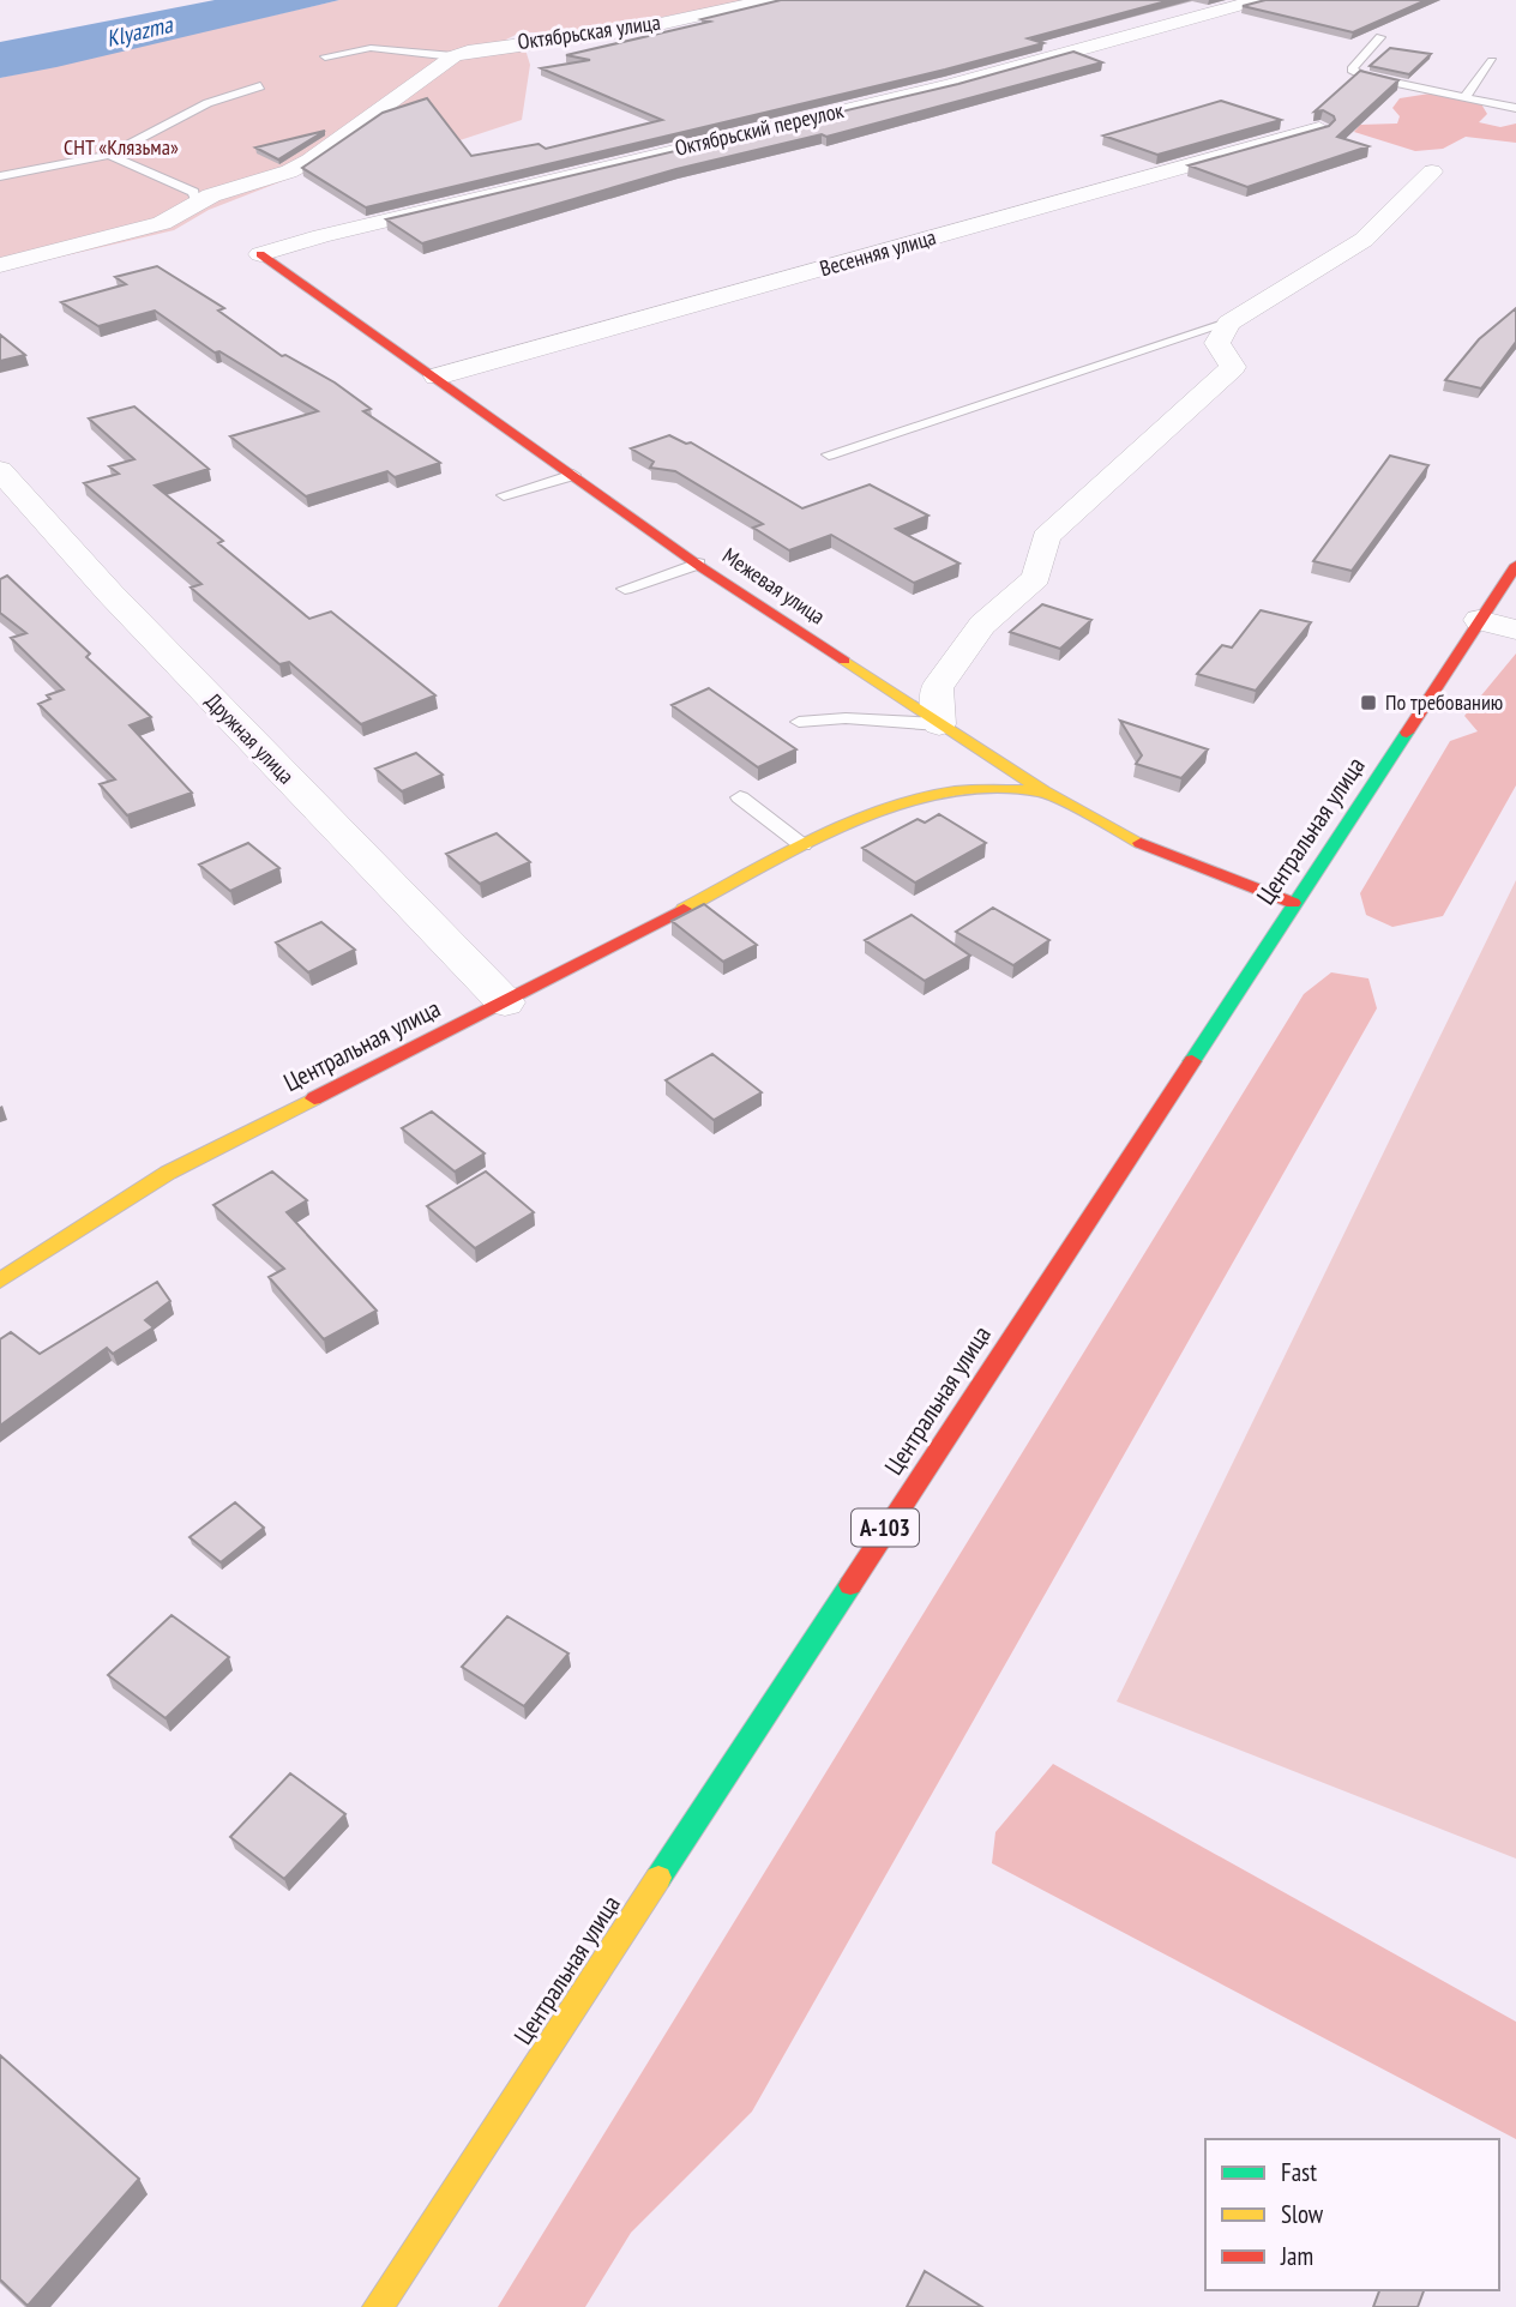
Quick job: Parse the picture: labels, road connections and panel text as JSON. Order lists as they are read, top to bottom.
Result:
{
  "streets": {
    "street": [
      "Октябрьская улица",
      "Октябрьский переулок",
      "Весенняя улица",
      "Межевая улица",
      "Дружная улица",
      "Центральная улица",
      "А-103"
    ]
  },
  "crossings": [
    ["Октябрьский переулок", "Межевая улица"],
    ["Весенняя улица", "Межевая улица"],
    ["Межевая улица", "Центральная улица"],
    ["Дружная улица", "Центральная улица"]
  ],
  "water": ["Klyazma"],
  "parks": ["СНТ «Клязьма»"],
  "places": {
    "transit": ["По требованию"]
  },
  "legend": ["Fast", "Slow", "Jam"]
}
